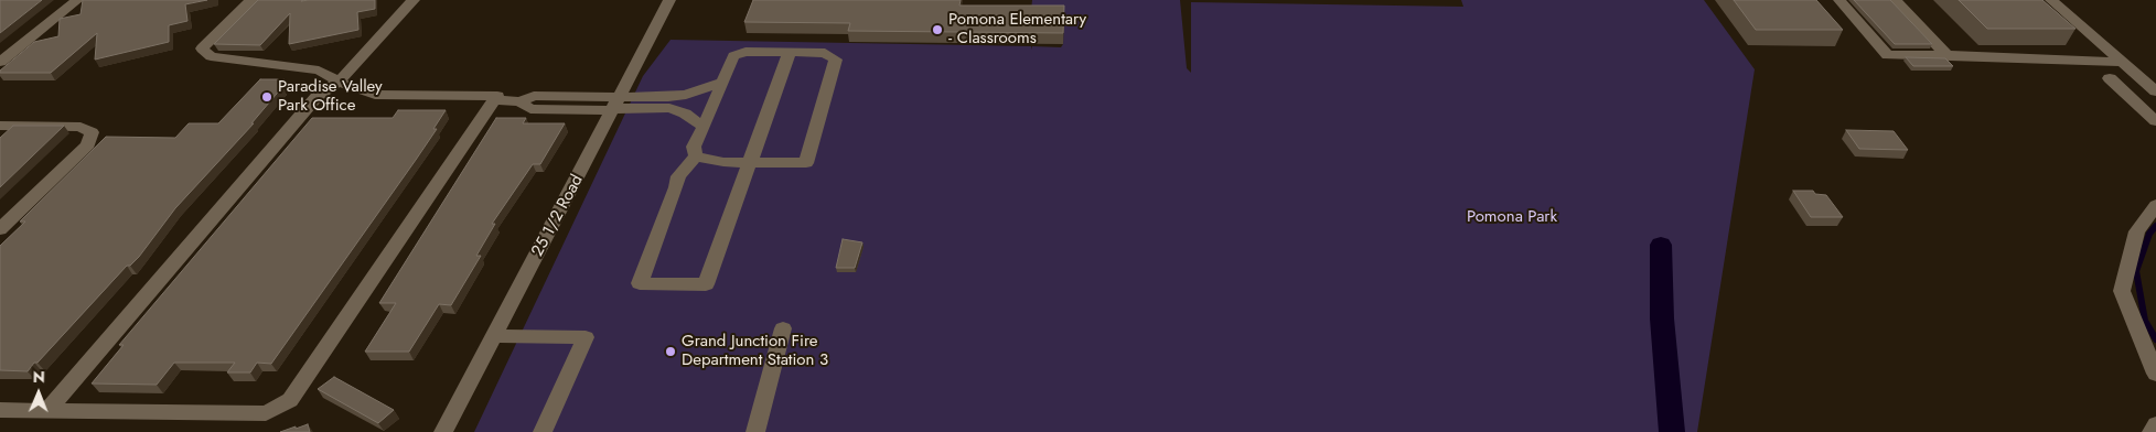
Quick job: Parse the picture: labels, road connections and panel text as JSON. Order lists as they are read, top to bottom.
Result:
{
  "streets": {
    "street": ["25 1/2 Road"]
  },
  "parks": ["Pomona Park"],
  "places": ["Pomona Elementary - Classrooms", "Paradise Valley Park Office", "Grand Junction Fire Department Station 3"],
  "north": "top"
}
